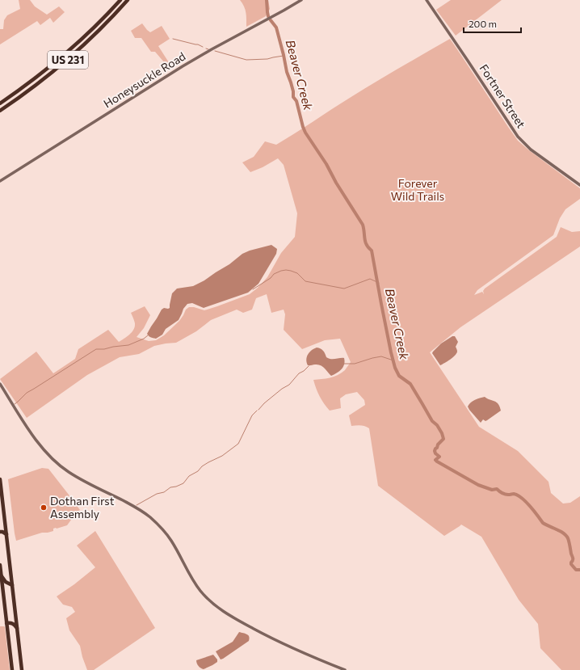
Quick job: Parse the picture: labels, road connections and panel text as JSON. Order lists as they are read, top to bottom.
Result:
{
  "streets": {
    "highway": ["US 231"],
    "street": ["Honeysuckle Road", "Fortner Street"]
  },
  "water": ["Beaver Creek"],
  "parks": ["Forever Wild Trails"],
  "places": ["Dothan First Assembly"],
  "scale_bar": "200 m"
}
